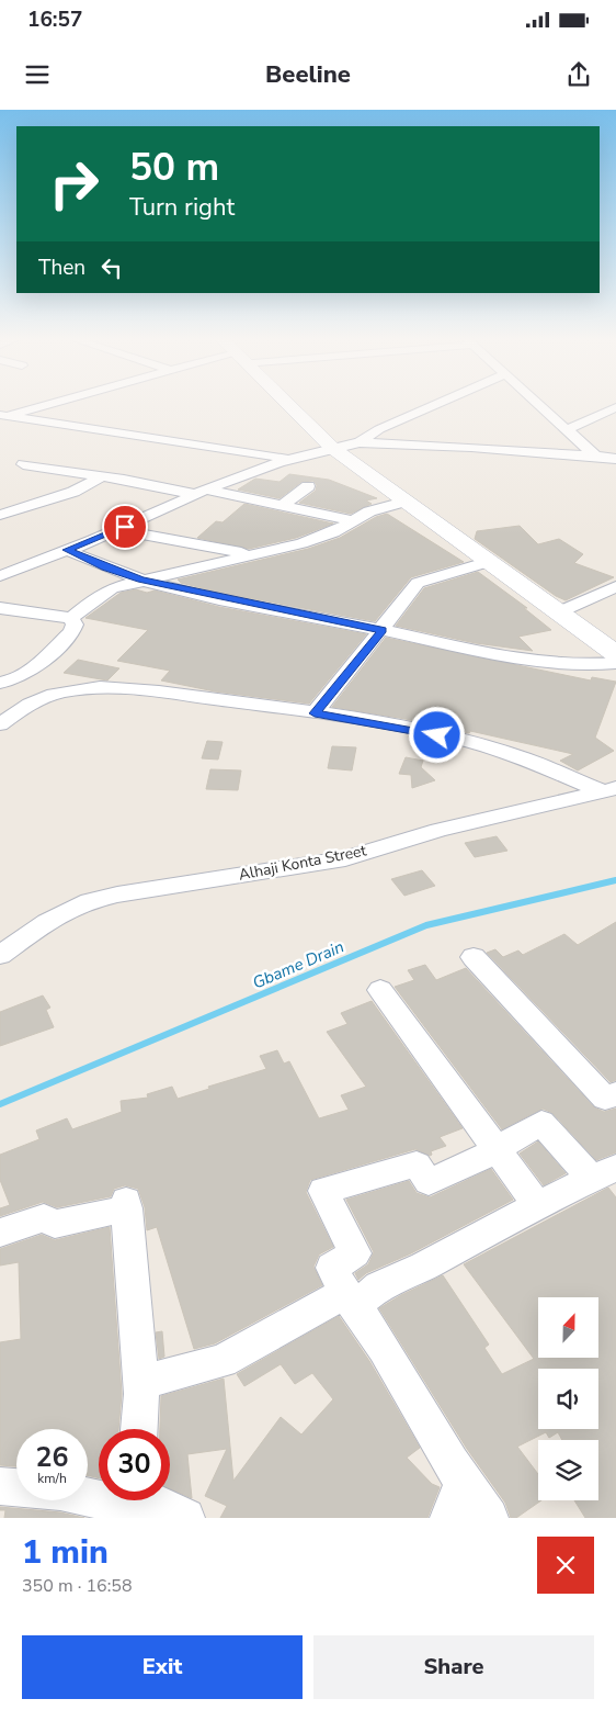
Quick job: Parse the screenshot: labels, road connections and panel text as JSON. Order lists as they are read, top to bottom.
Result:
{
  "streets": {
    "street": ["Alhaji Konta Street"]
  },
  "water": ["Gbame Drain"],
  "north": "top",
  "page": {
    "status": "16:57",
    "header": "Beeline",
    "turn": ["50 m", "Turn right"],
    "then": "Then",
    "speed": "26 km/h",
    "limit": "30",
    "heading": ["1 min", "350 m · 16:58"],
    "buttons": ["Exit", "Share"]
  }
}
